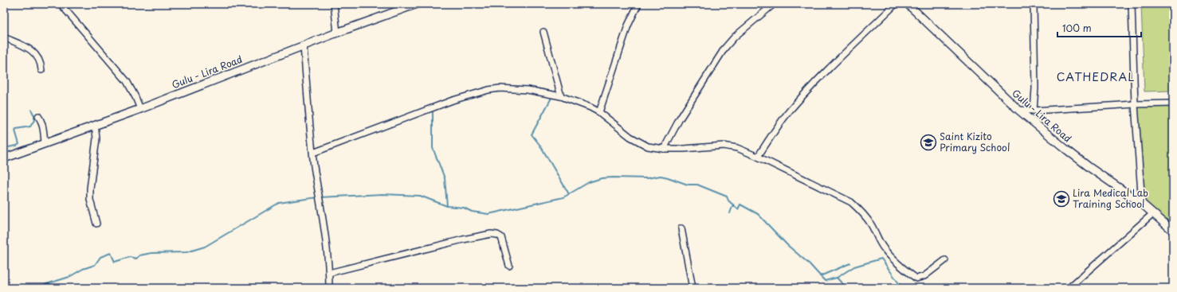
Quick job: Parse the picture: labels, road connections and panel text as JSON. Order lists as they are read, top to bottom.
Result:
{
  "streets": {
    "main road": ["Gulu - Lira Road"]
  },
  "districts": ["CATHEDRAL"],
  "places": {
    "school or university": ["Saint Kizito Primary School", "Lira Medical Lab Training School"]
  },
  "scale_bar": "100 m"
}
